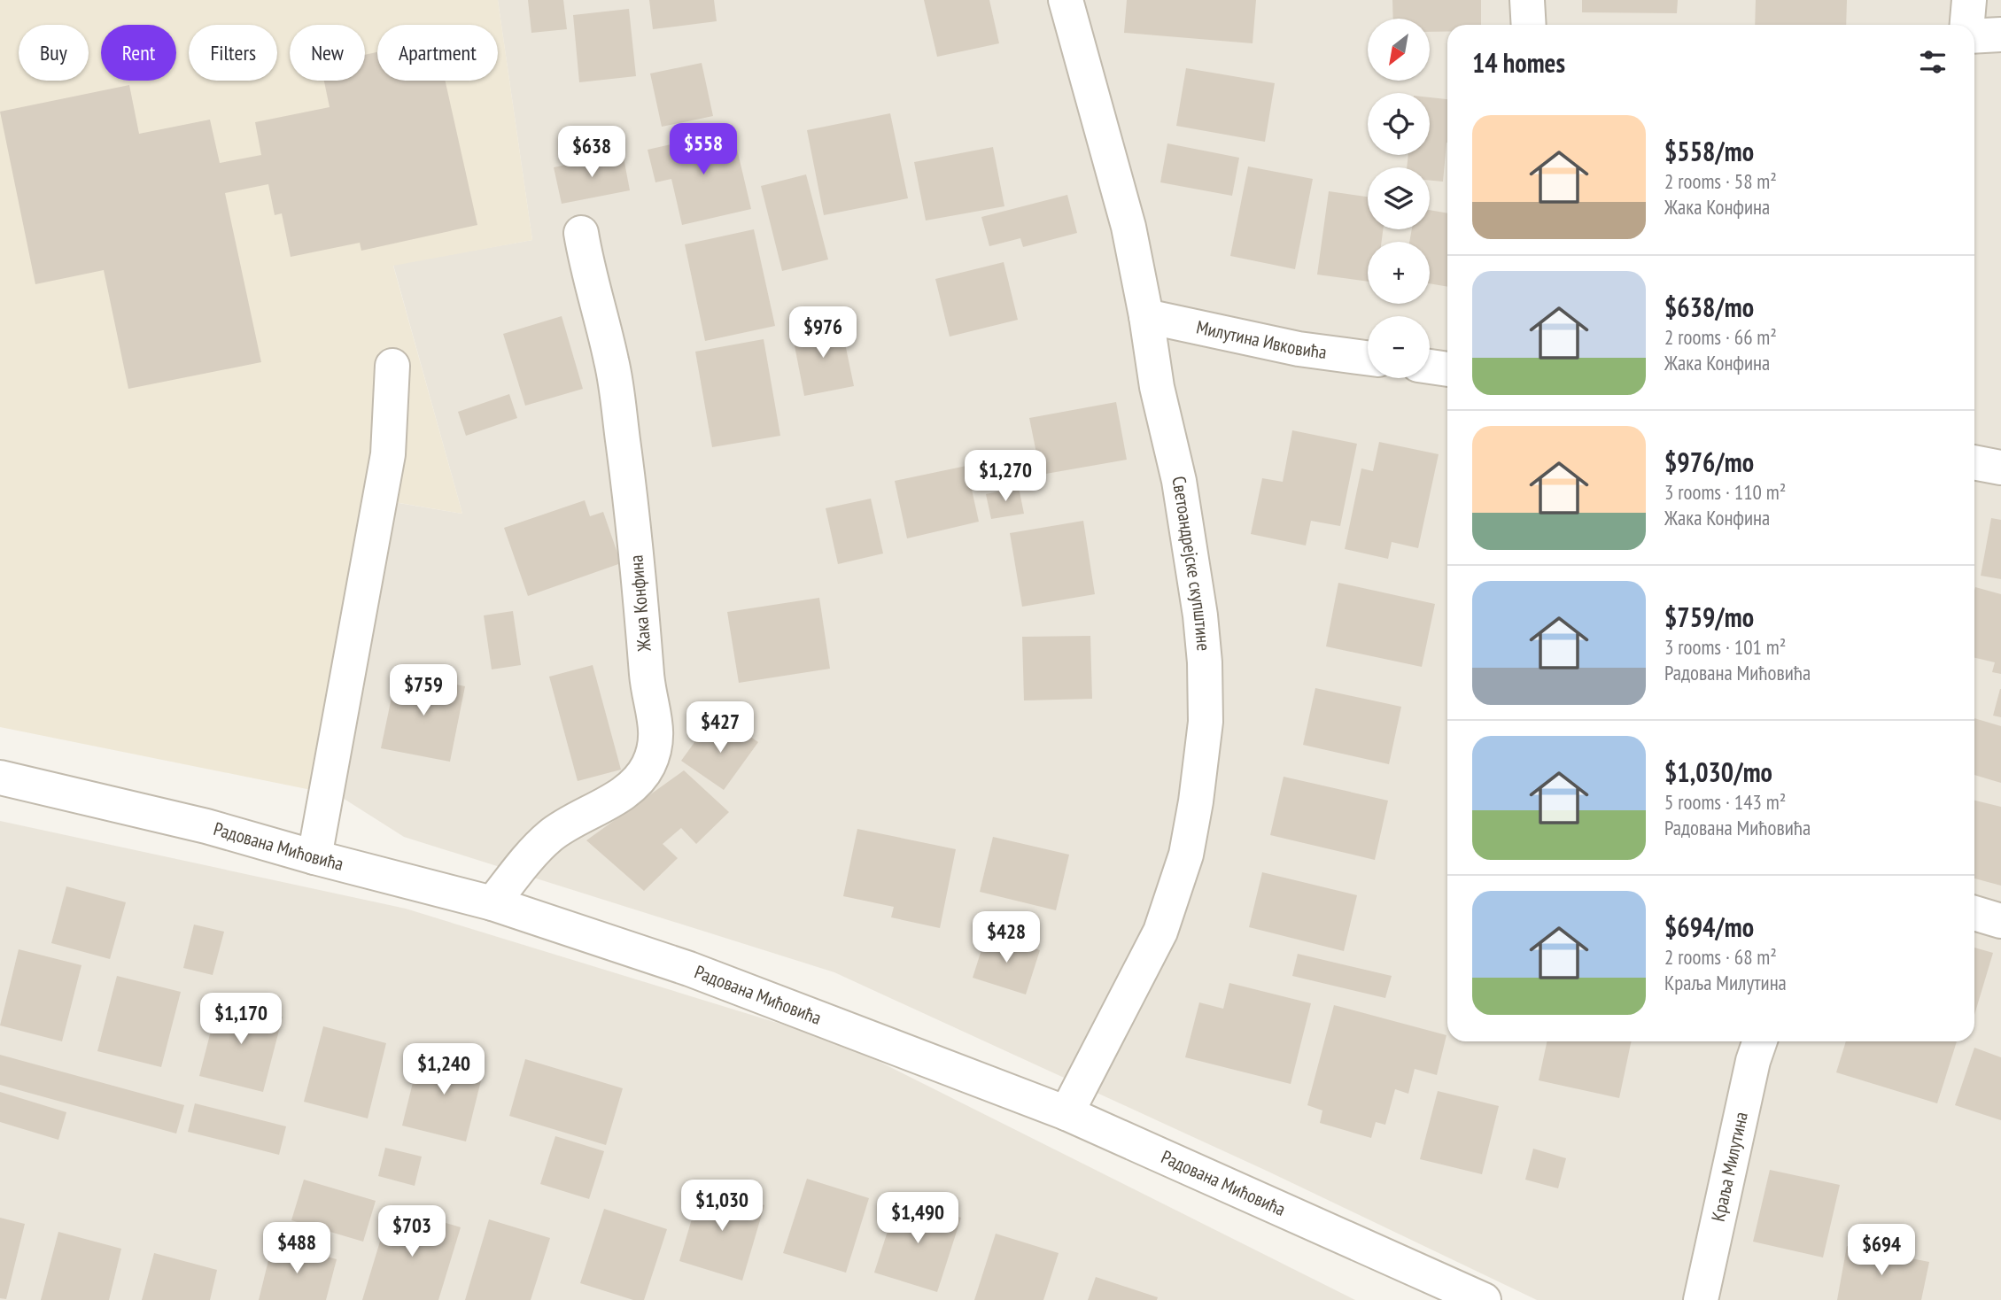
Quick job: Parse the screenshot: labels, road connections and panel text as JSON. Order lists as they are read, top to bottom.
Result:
{
  "streets": {
    "street": [
      "Милутина Ивковића",
      "Светоандрејске скупштине",
      "Жака Конфина",
      "Радована Мићовића",
      "Краља Милутина"
    ]
  },
  "crossings": [
    ["Милутина Ивковића", "Светоандрејске скупштине"],
    ["Светоандрејске скупштине", "Радована Мићовића"],
    ["Жака Конфина", "Радована Мићовића"]
  ],
  "north": "bottom left",
  "page": {
    "map_buttons": ["+", "−"],
    "chip": [
      "Buy",
      "Rent",
      "Filters",
      "New",
      "Apartment"
    ],
    "heading": "14 homes",
    "list": [
      {
        "name": "$558/mo",
        "note": "2 rooms · 58 m² · Жака Конфина"
      },
      {
        "name": "$638/mo",
        "note": "2 rooms · 66 m² · Жака Конфина"
      },
      {
        "name": "$976/mo",
        "note": "3 rooms · 110 m² · Жака Конфина"
      },
      {
        "name": "$759/mo",
        "note": "3 rooms · 101 m² · Радована Мићовића"
      },
      {
        "name": "$1,030/mo",
        "note": "5 rooms · 143 m² · Радована Мићовића"
      },
      {
        "name": "$694/mo",
        "note": "2 rooms · 68 m² · Краља Милутина"
      }
    ],
    "price": [
      "$558",
      "$638",
      "$976",
      "$1,270",
      "$759",
      "$427",
      "$428",
      "$1,170",
      "$1,240",
      "$1,030",
      "$1,490",
      "$703",
      "$488",
      "$694"
    ]
  }
}
